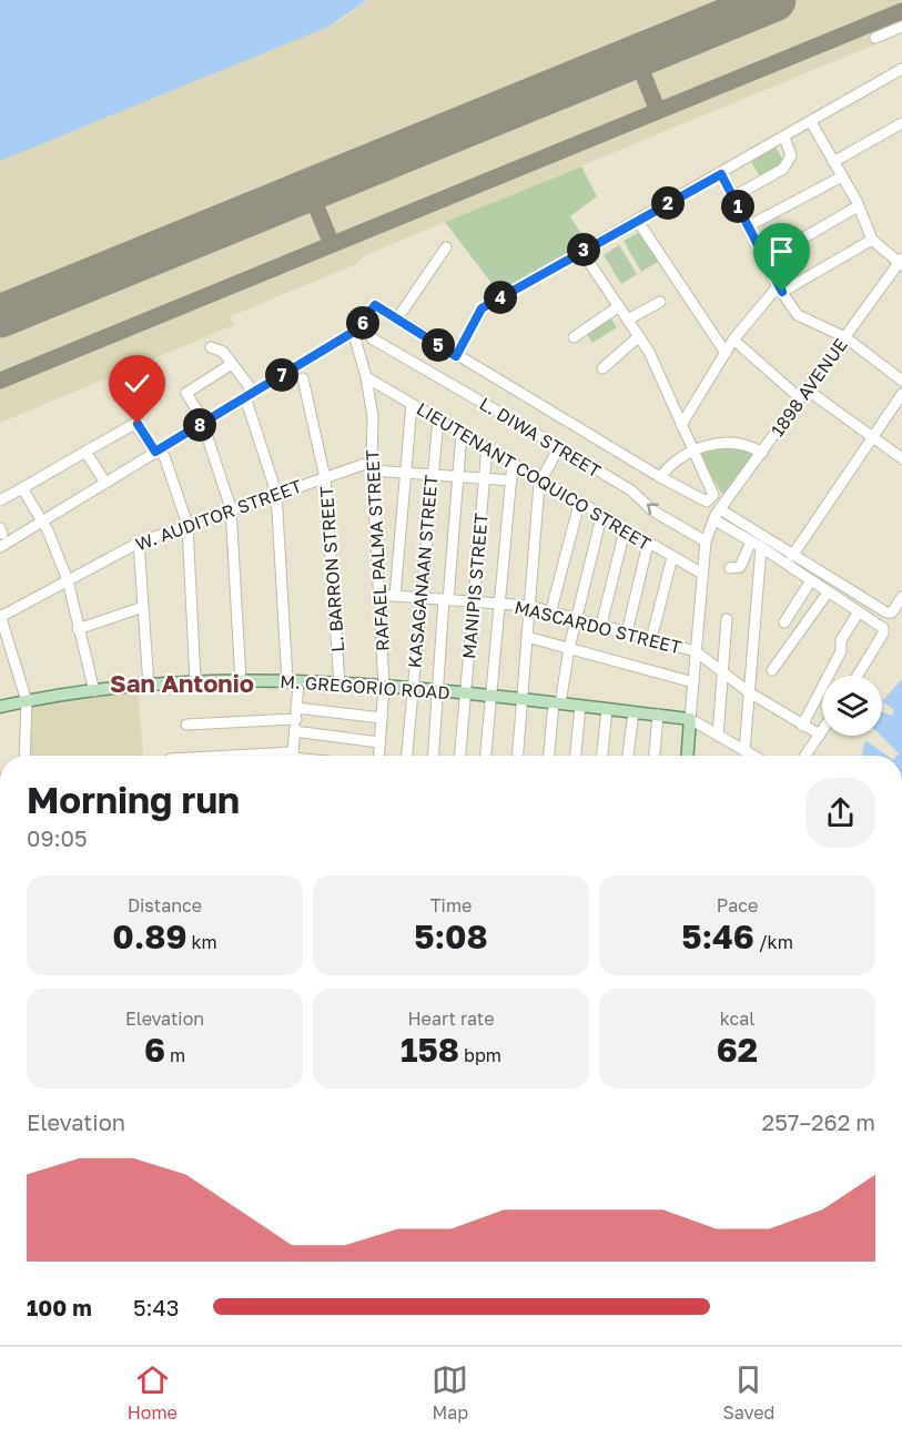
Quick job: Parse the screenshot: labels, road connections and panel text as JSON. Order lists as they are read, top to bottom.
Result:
{
  "streets": {
    "main road": ["M. GREGORIO ROAD"],
    "street": [
      "1898 AVENUE",
      "L. DIWA STREET",
      "LIEUTENANT COQUICO STREET",
      "W. AUDITOR STREET",
      "RAFAEL PALMA STREET",
      "L. BARRON STREET",
      "KASAGANAAN STREET",
      "MANIPIS STREET",
      "MASCARDO STREET"
    ]
  },
  "crossings": [
    ["1898 AVENUE", "L. DIWA STREET"],
    ["1898 AVENUE", "LIEUTENANT COQUICO STREET"],
    ["1898 AVENUE", "MASCARDO STREET"],
    ["1898 AVENUE", "M. GREGORIO ROAD"],
    ["LIEUTENANT COQUICO STREET", "RAFAEL PALMA STREET"],
    ["LIEUTENANT COQUICO STREET", "KASAGANAAN STREET"],
    ["LIEUTENANT COQUICO STREET", "MANIPIS STREET"],
    ["W. AUDITOR STREET", "RAFAEL PALMA STREET"],
    ["W. AUDITOR STREET", "L. BARRON STREET"],
    ["RAFAEL PALMA STREET", "MASCARDO STREET"],
    ["RAFAEL PALMA STREET", "M. GREGORIO ROAD"],
    ["L. BARRON STREET", "M. GREGORIO ROAD"],
    ["KASAGANAAN STREET", "MASCARDO STREET"],
    ["KASAGANAAN STREET", "M. GREGORIO ROAD"],
    ["MANIPIS STREET", "MASCARDO STREET"],
    ["MANIPIS STREET", "M. GREGORIO ROAD"]
  ],
  "districts": ["San Antonio"],
  "page": {
    "pins": [
      "2",
      "1",
      "3",
      "4",
      "6",
      "5",
      "7",
      "8"
    ],
    "heading": ["Morning run", "09:05"],
    "stats": [
      ["Distance", "0.89 km"],
      ["Time", "5:08"],
      ["Pace", "5:46 /km"],
      ["Elevation", "6 m"],
      ["Heart rate", "158 bpm"],
      ["kcal", "62"]
    ],
    "chart": ["Elevation", "257–262 m"],
    "list": [
      {
        "name": "100 m",
        "note": "5:43"
      }
    ],
    "tabs": ["Home", "Map", "Saved"]
  }
}
